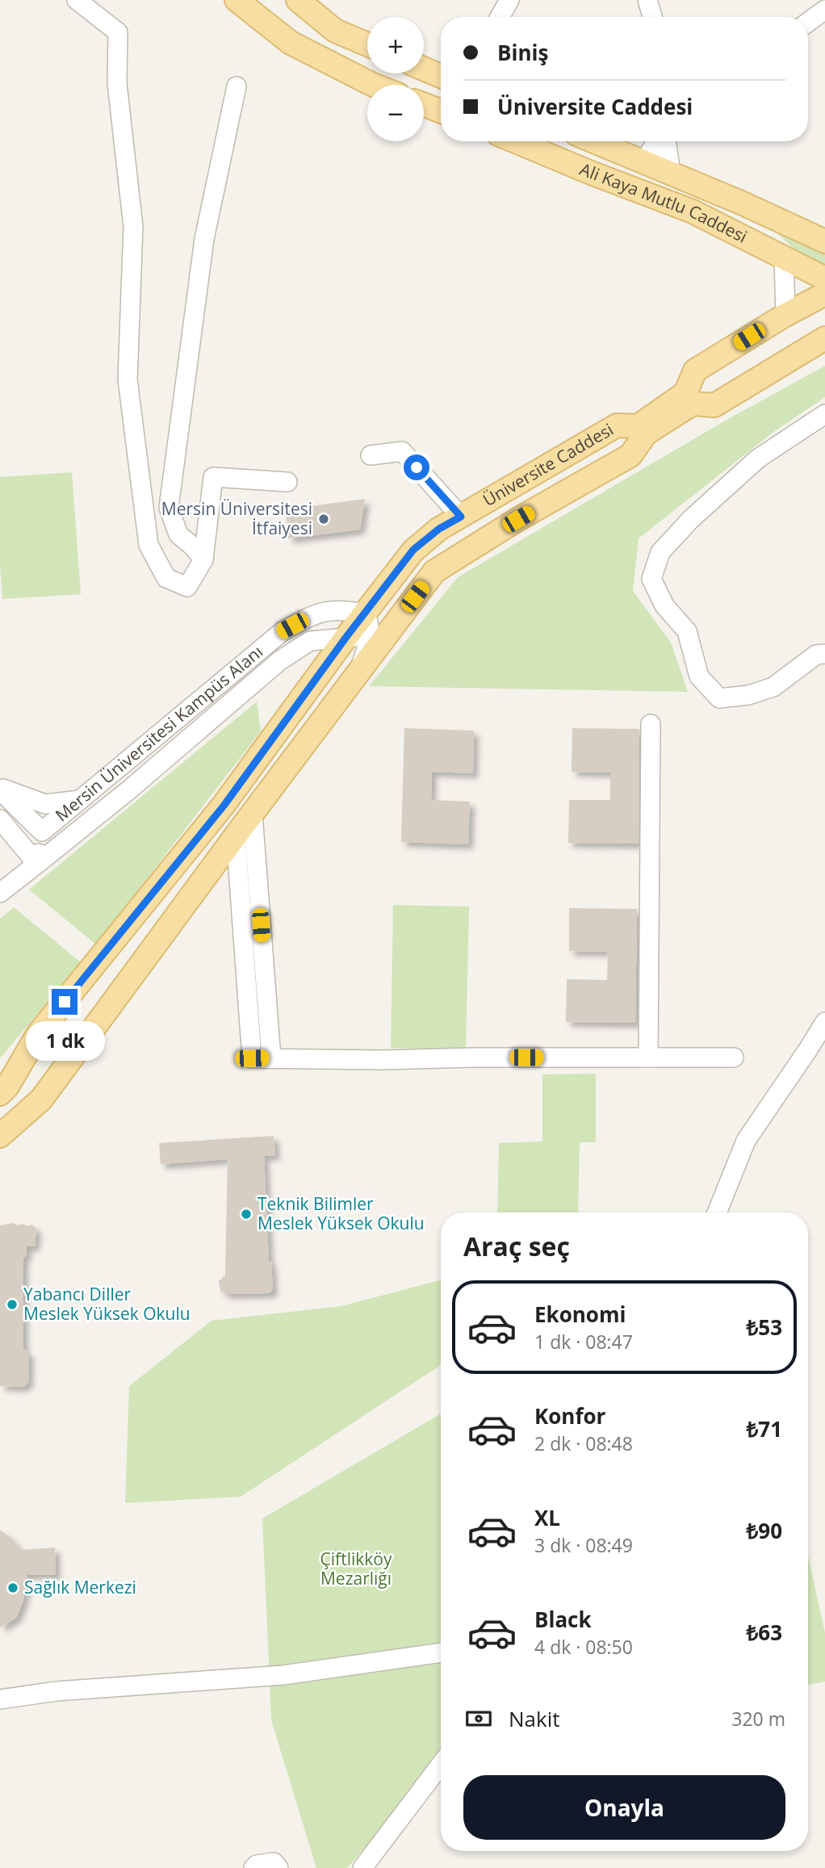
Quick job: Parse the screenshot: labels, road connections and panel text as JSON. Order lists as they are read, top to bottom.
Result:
{
  "streets": {
    "main road": ["Ali Kaya Mutlu Caddesi", "Üniversite Caddesi"],
    "street": ["Mersin Üniversitesi Kampüs Alanı"]
  },
  "crossings": [
    ["Üniversite Caddesi", "Mersin Üniversitesi Kampüs Alanı"]
  ],
  "parks": ["Çiftlikköy Mezarlığı"],
  "places": [
    "Mersin Üniversitesi İtfaiyesi",
    "Teknik Bilimler Meslek Yüksek Okulu",
    "Yabancı Diller Meslek Yüksek Okulu",
    "Sağlık Merkezi"
  ],
  "page": {
    "map_buttons": ["+", "−"],
    "banner": ["Biniş", "Üniversite Caddesi"],
    "bubble": "1 dk",
    "heading": "Araç seç",
    "list": [
      {
        "name": "Ekonomi",
        "note": "1 dk · 08:47",
        "value": "₺53"
      },
      {
        "name": "Konfor",
        "note": "2 dk · 08:48",
        "value": "₺71"
      },
      {
        "name": "XL",
        "note": "3 dk · 08:49",
        "value": "₺90"
      },
      {
        "name": "Black",
        "note": "4 dk · 08:50",
        "value": "₺63"
      }
    ],
    "pay": ["Nakit", "320 m"],
    "buttons": "Onayla"
  }
}
